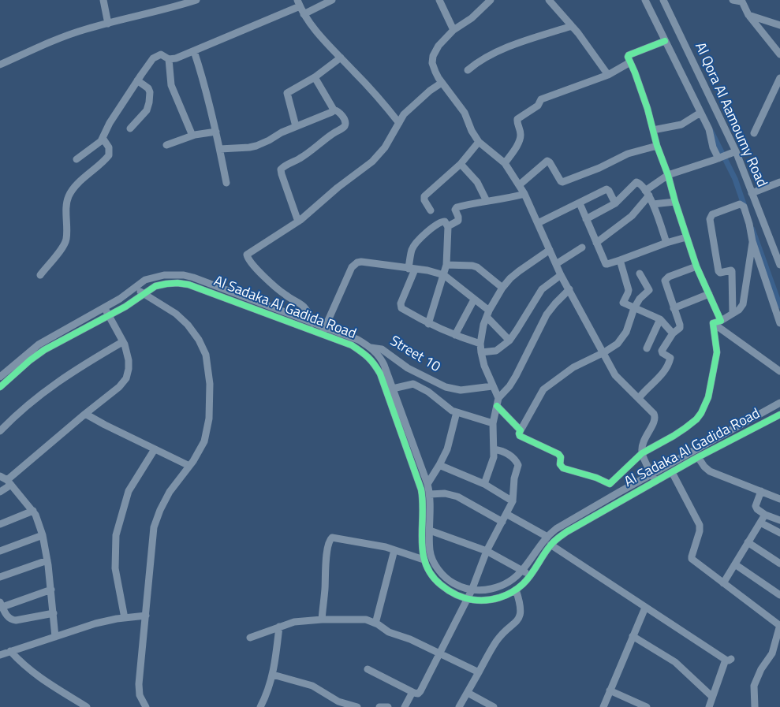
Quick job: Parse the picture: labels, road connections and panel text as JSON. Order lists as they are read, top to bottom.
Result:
{
  "streets": {
    "street": ["Al Qora Al Aamoumy Road", "Al Sadaka Al Gadida Road", "Street 10"]
  },
  "crossings": [
    ["Al Sadaka Al Gadida Road", "Street 10"]
  ]
}
